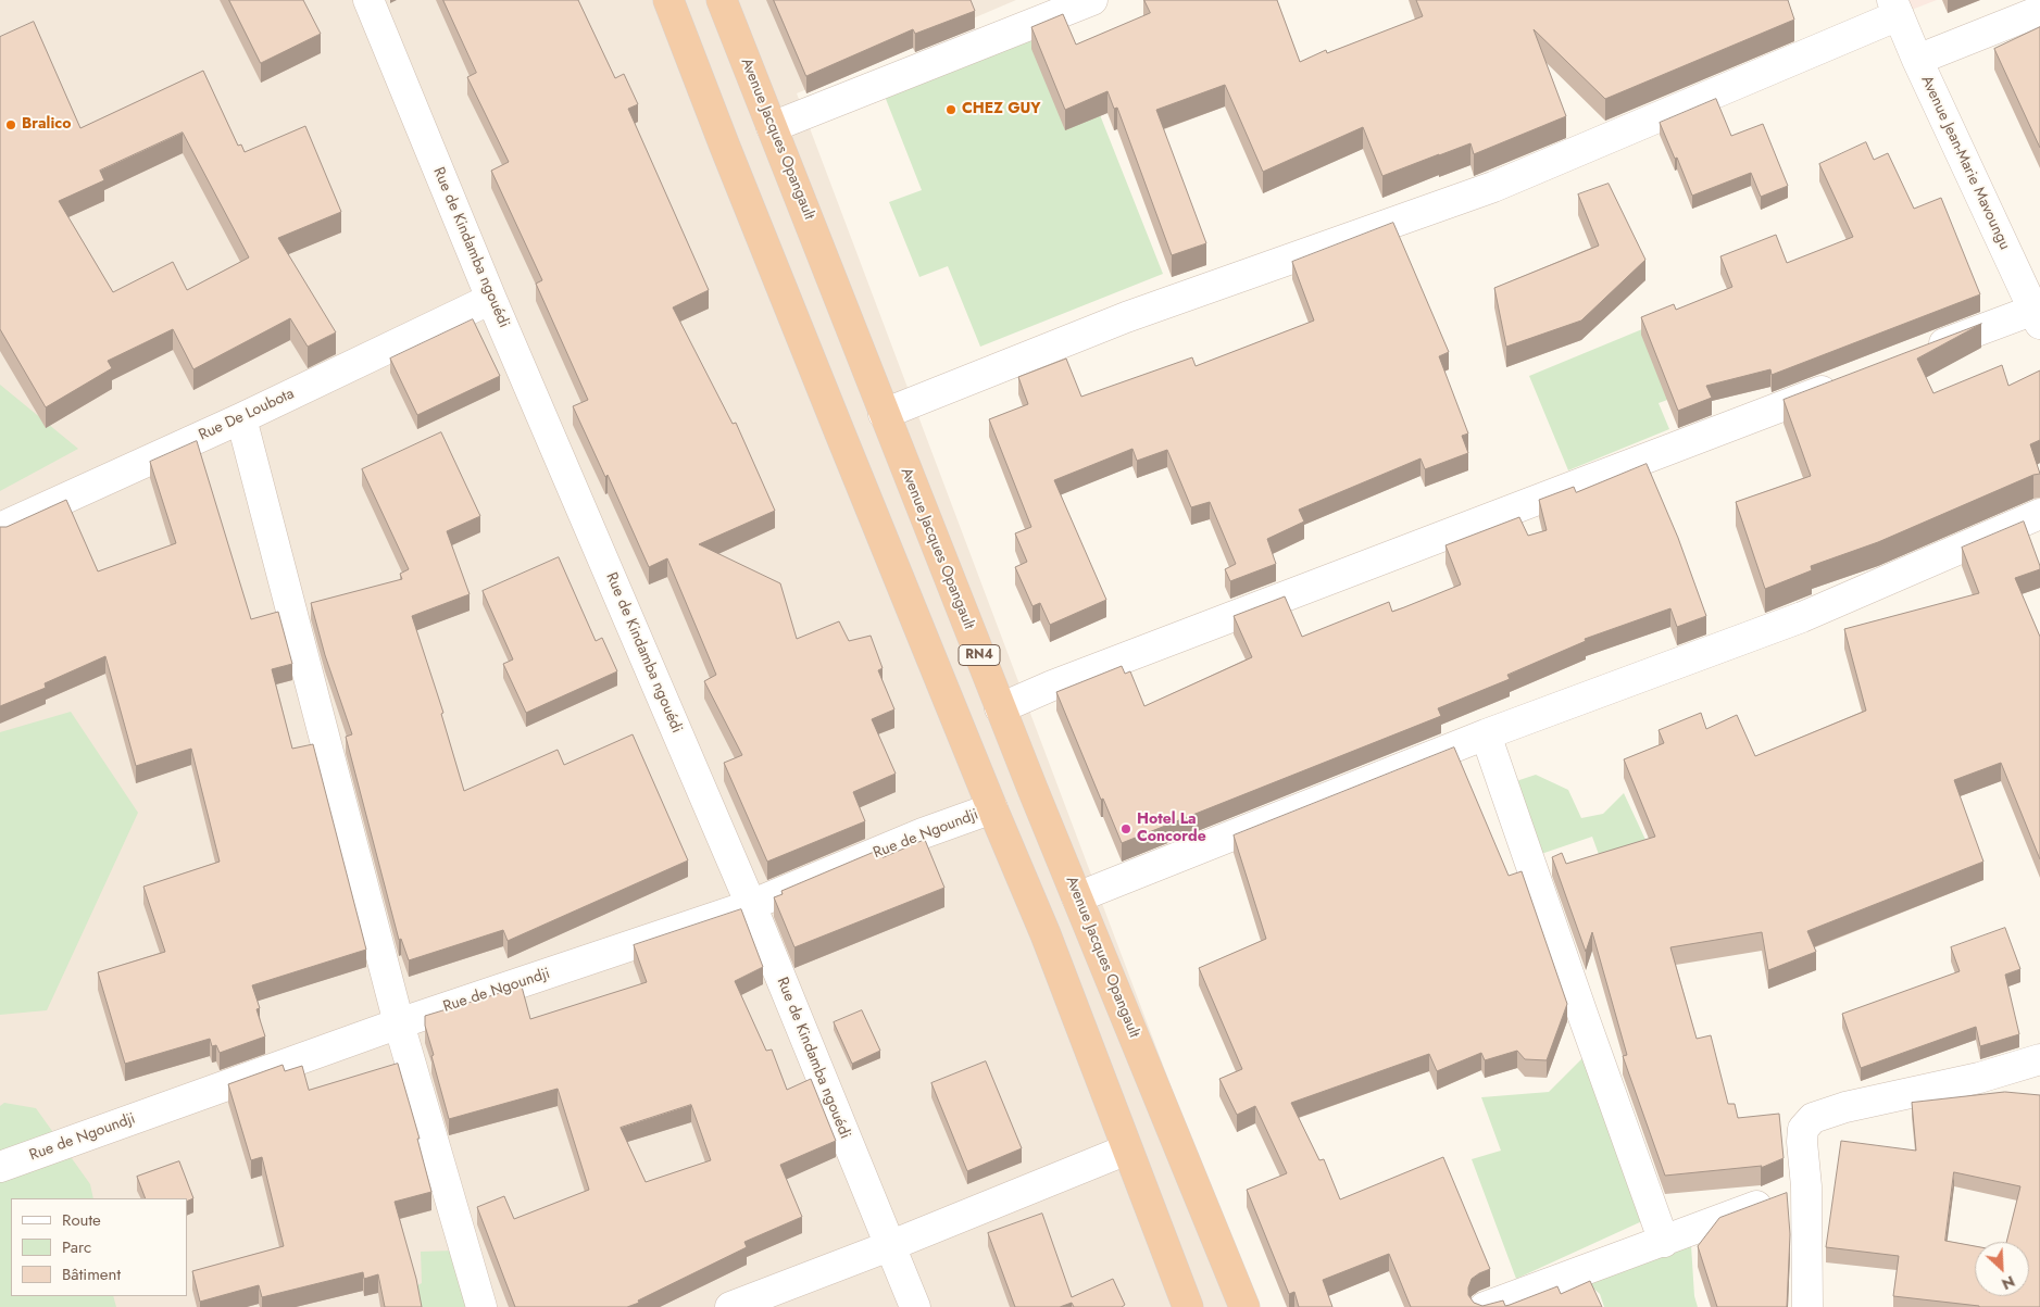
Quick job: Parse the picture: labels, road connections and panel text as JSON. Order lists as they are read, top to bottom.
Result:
{
  "streets": {
    "highway": ["Avenue Jacques Opangault", "RN4"],
    "street": [
      "Avenue Jean-Marie Mavoungu",
      "Rue de Kindamba ngouédi",
      "Rue De Loubota",
      "Rue de Ngoundji"
    ]
  },
  "crossings": [
    ["Rue de Kindamba ngouédi", "Rue De Loubota"],
    ["Rue de Kindamba ngouédi", "Rue de Ngoundji"]
  ],
  "places": ["CHEZ GUY", "Bralico", "Hotel La Concorde"],
  "legend": ["Route", "Parc", "Bâtiment"],
  "north": "bottom right"
}
